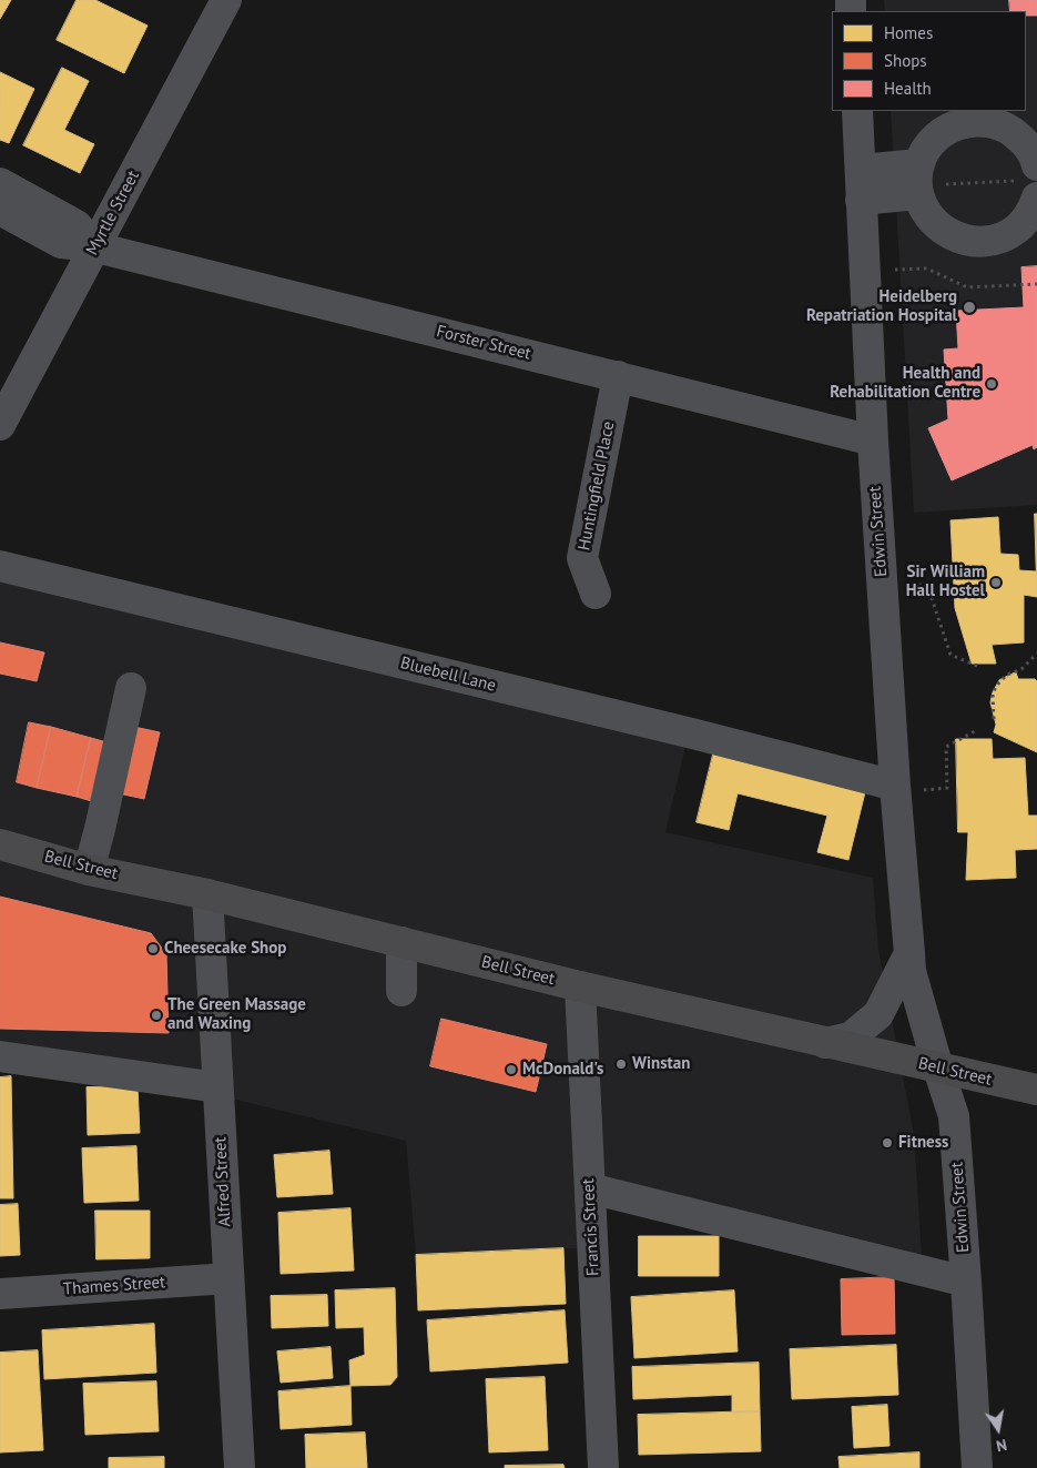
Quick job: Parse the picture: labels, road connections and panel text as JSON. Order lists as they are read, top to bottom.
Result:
{
  "streets": {
    "highway": ["Bell Street"],
    "street": [
      "Myrtle Street",
      "Forster Street",
      "Huntingfield Place",
      "Edwin Street",
      "Bluebell Lane",
      "Alfred Street",
      "Francis Street",
      "Thames Street"
    ]
  },
  "crossings": [
    ["Myrtle Street", "Forster Street"],
    ["Forster Street", "Huntingfield Place"],
    ["Forster Street", "Edwin Street"],
    ["Edwin Street", "Bluebell Lane"],
    ["Edwin Street", "Bell Street"],
    ["Bell Street", "Alfred Street"],
    ["Bell Street", "Francis Street"],
    ["Alfred Street", "Thames Street"]
  ],
  "places": [
    "Heidelberg Repatriation Hospital",
    "Health and Rehabilitation Centre",
    "Sir William Hall Hostel",
    "Cheesecake Shop",
    "The Green Massage and Waxing",
    "Winstan",
    "McDonald's",
    "Fitness"
  ],
  "legend": ["Homes", "Shops", "Health"],
  "north": "bottom"
}
